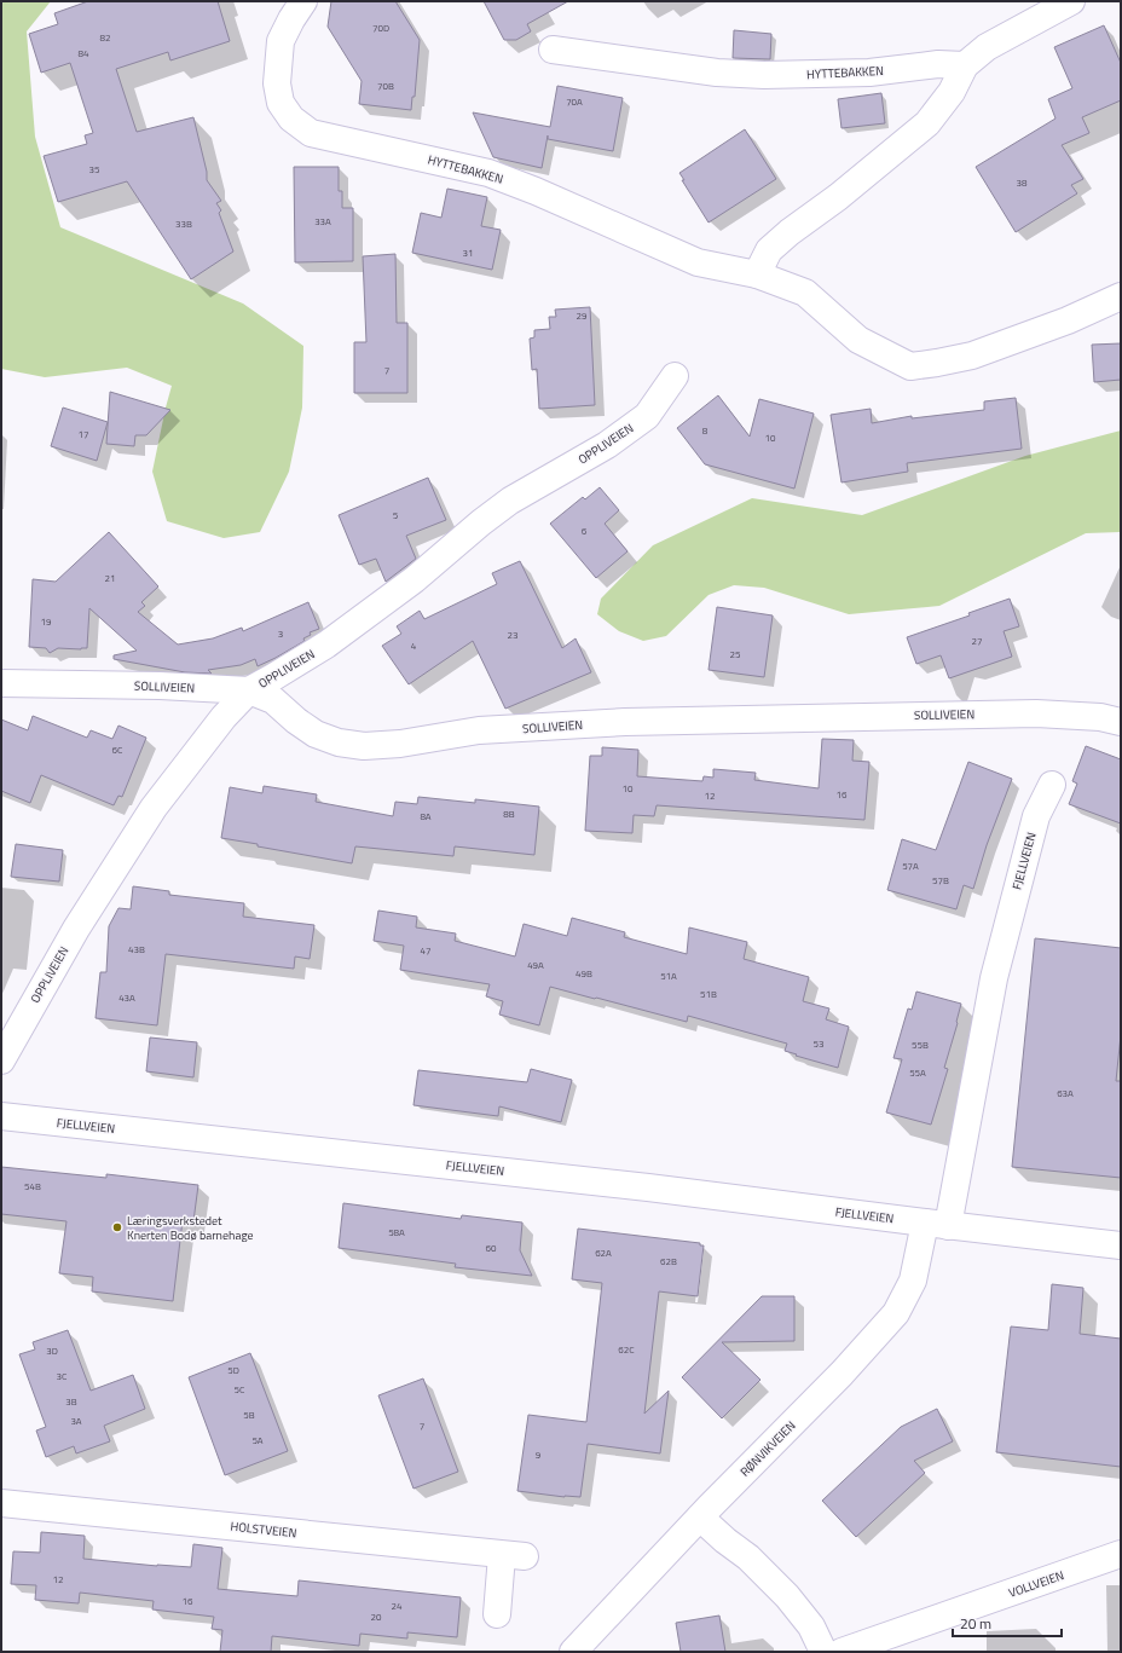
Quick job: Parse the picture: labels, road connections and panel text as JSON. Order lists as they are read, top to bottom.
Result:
{
  "streets": {
    "street": [
      "HYTTEBAKKEN",
      "OPPLIVEIEN",
      "SOLLIVEIEN",
      "FJELLVEIEN",
      "RØNVIKVEIEN",
      "HOLSTVEIEN",
      "VOLLVEIEN"
    ]
  },
  "crossings": [
    ["OPPLIVEIEN", "SOLLIVEIEN"],
    ["FJELLVEIEN", "RØNVIKVEIEN"]
  ],
  "places": ["Læringsverkstedet Knerten Bodø barnehage"],
  "house_numbers": [
    "70D",
    "82",
    "84",
    "70B",
    "70A",
    "35",
    "38",
    "33A",
    "33B",
    "31",
    "29",
    "7",
    "8",
    "17",
    "10",
    "5",
    "6",
    "21",
    "19",
    "3",
    "23",
    "27",
    "4",
    "25",
    "6C",
    "10",
    "16",
    "12",
    "8B",
    "8A",
    "57A",
    "57B",
    "43B",
    "47",
    "49A",
    "49B",
    "51A",
    "51B",
    "43A",
    "53",
    "55B",
    "55A",
    "63A",
    "54B",
    "58A",
    "60",
    "62A",
    "62B",
    "62C",
    "3D",
    "5D",
    "3C",
    "5C",
    "3B",
    "5B",
    "3A",
    "7",
    "5A",
    "9",
    "12",
    "16",
    "24",
    "20"
  ],
  "scale_bar": "20 m"
}
